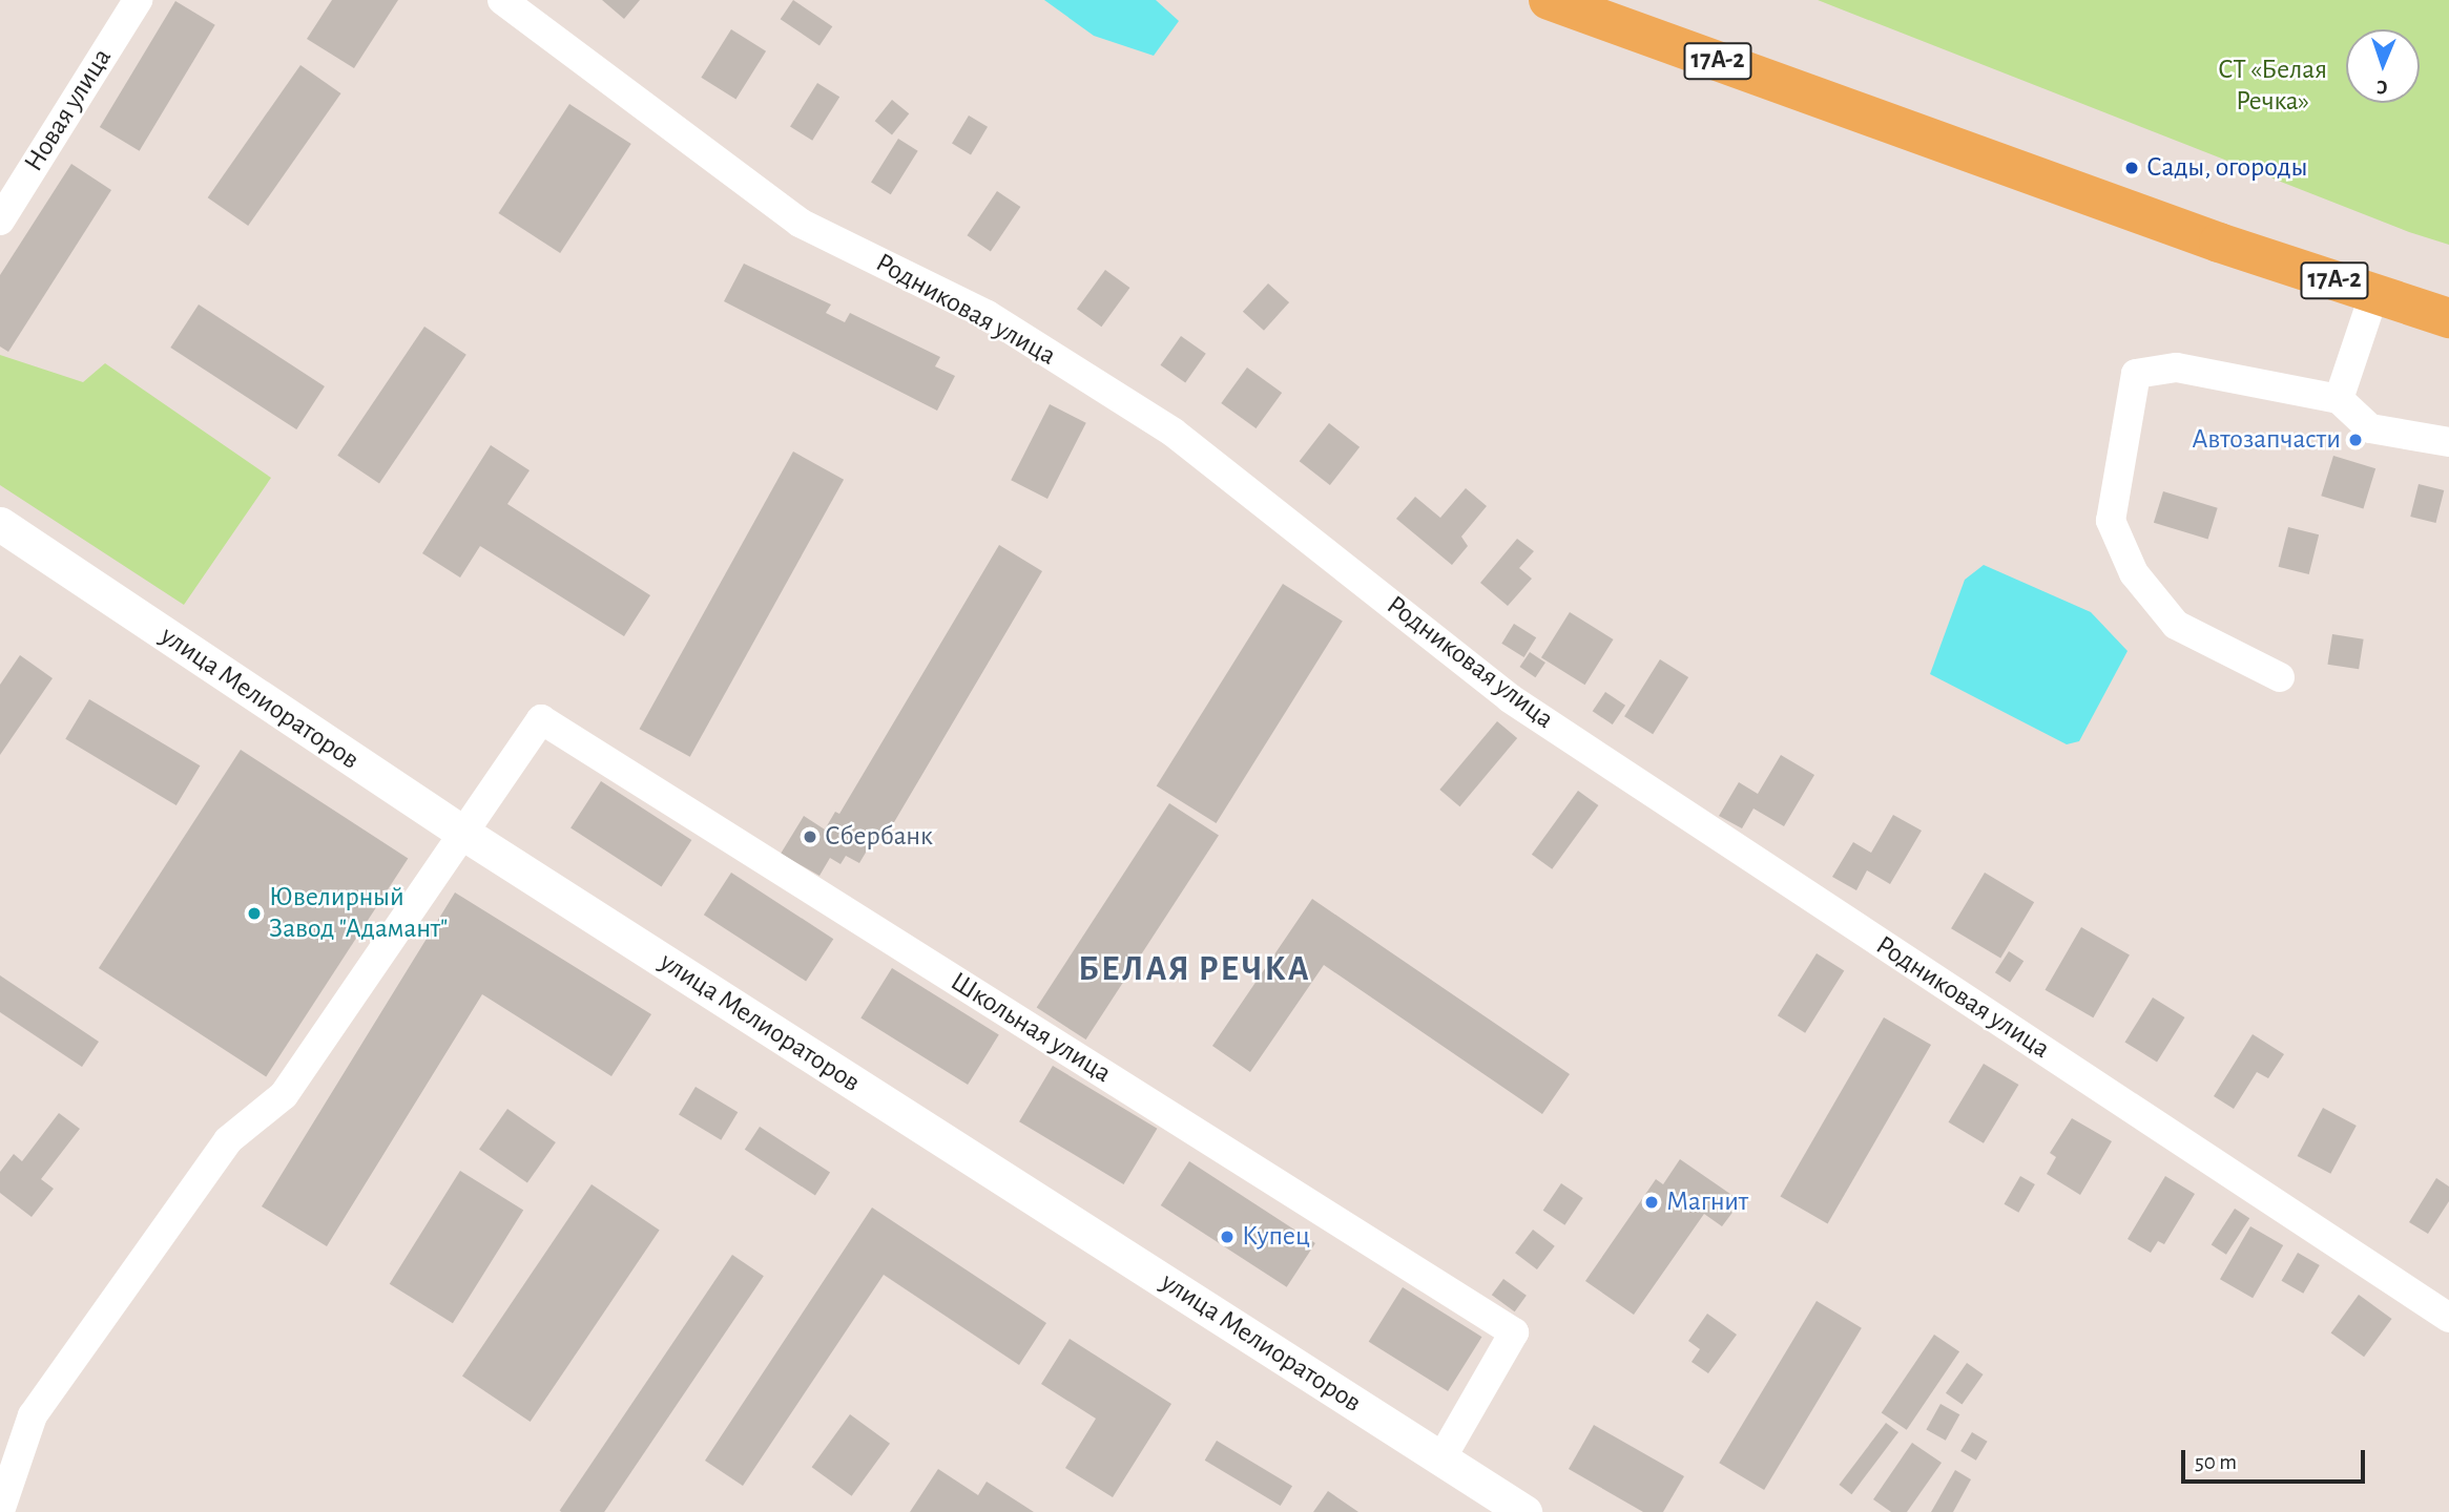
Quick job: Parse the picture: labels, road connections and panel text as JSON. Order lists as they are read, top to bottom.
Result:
{
  "streets": {
    "main road": ["17А-2"],
    "street": [
      "Новая улица",
      "Родниковая улица",
      "улица Мелиораторов",
      "Школьная улица"
    ]
  },
  "crossings": [
    ["улица Мелиораторов", "Школьная улица"]
  ],
  "districts": ["БЕЛАЯ РЕЧКА"],
  "parks": ["СТ «Белая Речка»"],
  "places": [
    "Сады, огороды",
    "Автозапчасти",
    "Сбербанк",
    "Ювелирный Завод \"Адамант\"",
    "Магнит",
    "Купец"
  ],
  "scale_bar": "50 m",
  "north": "bottom"
}
